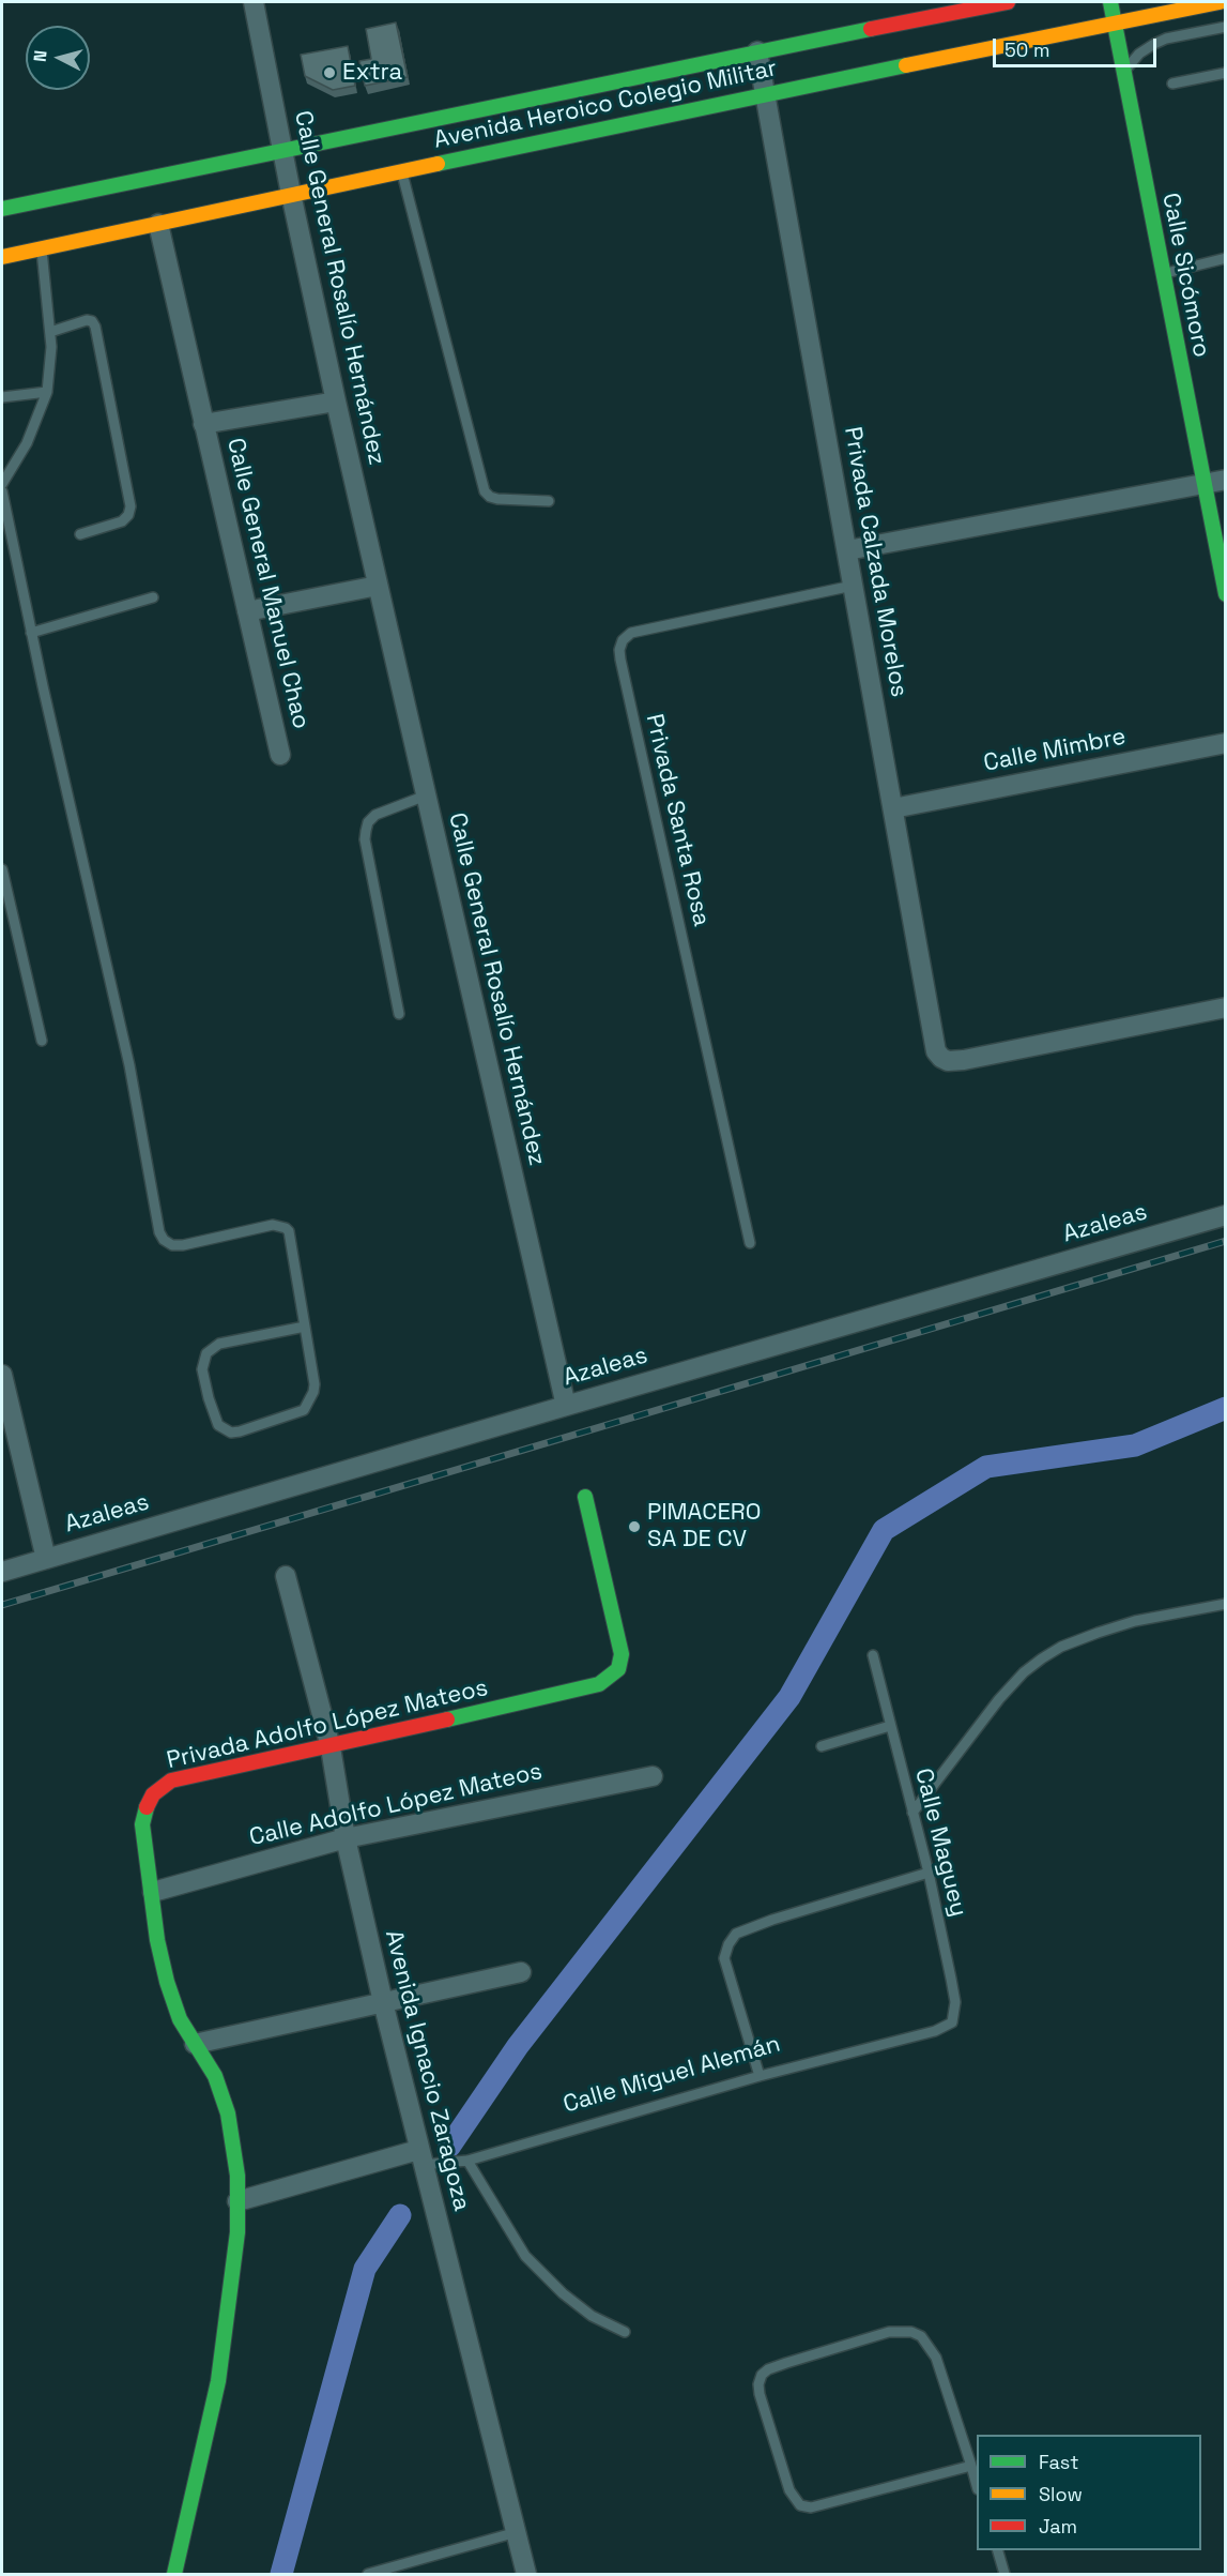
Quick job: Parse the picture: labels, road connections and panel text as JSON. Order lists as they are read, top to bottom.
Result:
{
  "streets": {
    "main road": ["Avenida Heroico Colegio Militar", "Calle Sicómoro", "Privada Adolfo López Mateos"],
    "street": [
      "Calle General Rosalío Hernández",
      "Privada Calzada Morelos",
      "Calle General Manuel Chao",
      "Calle Mimbre",
      "Azaleas",
      "Calle Adolfo López Mateos",
      "Avenida Ignacio Zaragoza",
      "Calle Miguel Alemán"
    ],
    "lane": ["Privada Santa Rosa", "Calle Maguey"]
  },
  "crossings": [
    ["Avenida Heroico Colegio Militar", "Calle Sicómoro"],
    ["Avenida Heroico Colegio Militar", "Calle General Rosalío Hernández"],
    ["Avenida Heroico Colegio Militar", "Privada Calzada Morelos"],
    ["Avenida Heroico Colegio Militar", "Calle General Manuel Chao"],
    ["Calle General Rosalío Hernández", "Calle General Manuel Chao"],
    ["Calle General Rosalío Hernández", "Azaleas"],
    ["Privada Calzada Morelos", "Calle Mimbre"],
    ["Privada Calzada Morelos", "Privada Santa Rosa"],
    ["Privada Adolfo López Mateos", "Calle Adolfo López Mateos"],
    ["Privada Adolfo López Mateos", "Avenida Ignacio Zaragoza"],
    ["Privada Adolfo López Mateos", "Calle Miguel Alemán"],
    ["Calle Adolfo López Mateos", "Avenida Ignacio Zaragoza"],
    ["Calle Maguey", "Calle Miguel Alemán"],
    ["Avenida Ignacio Zaragoza", "Calle Miguel Alemán"]
  ],
  "places": ["Extra", "PIMACERO SA DE CV"],
  "legend": ["Fast", "Slow", "Jam"],
  "scale_bar": "50 m",
  "north": "left"
}
